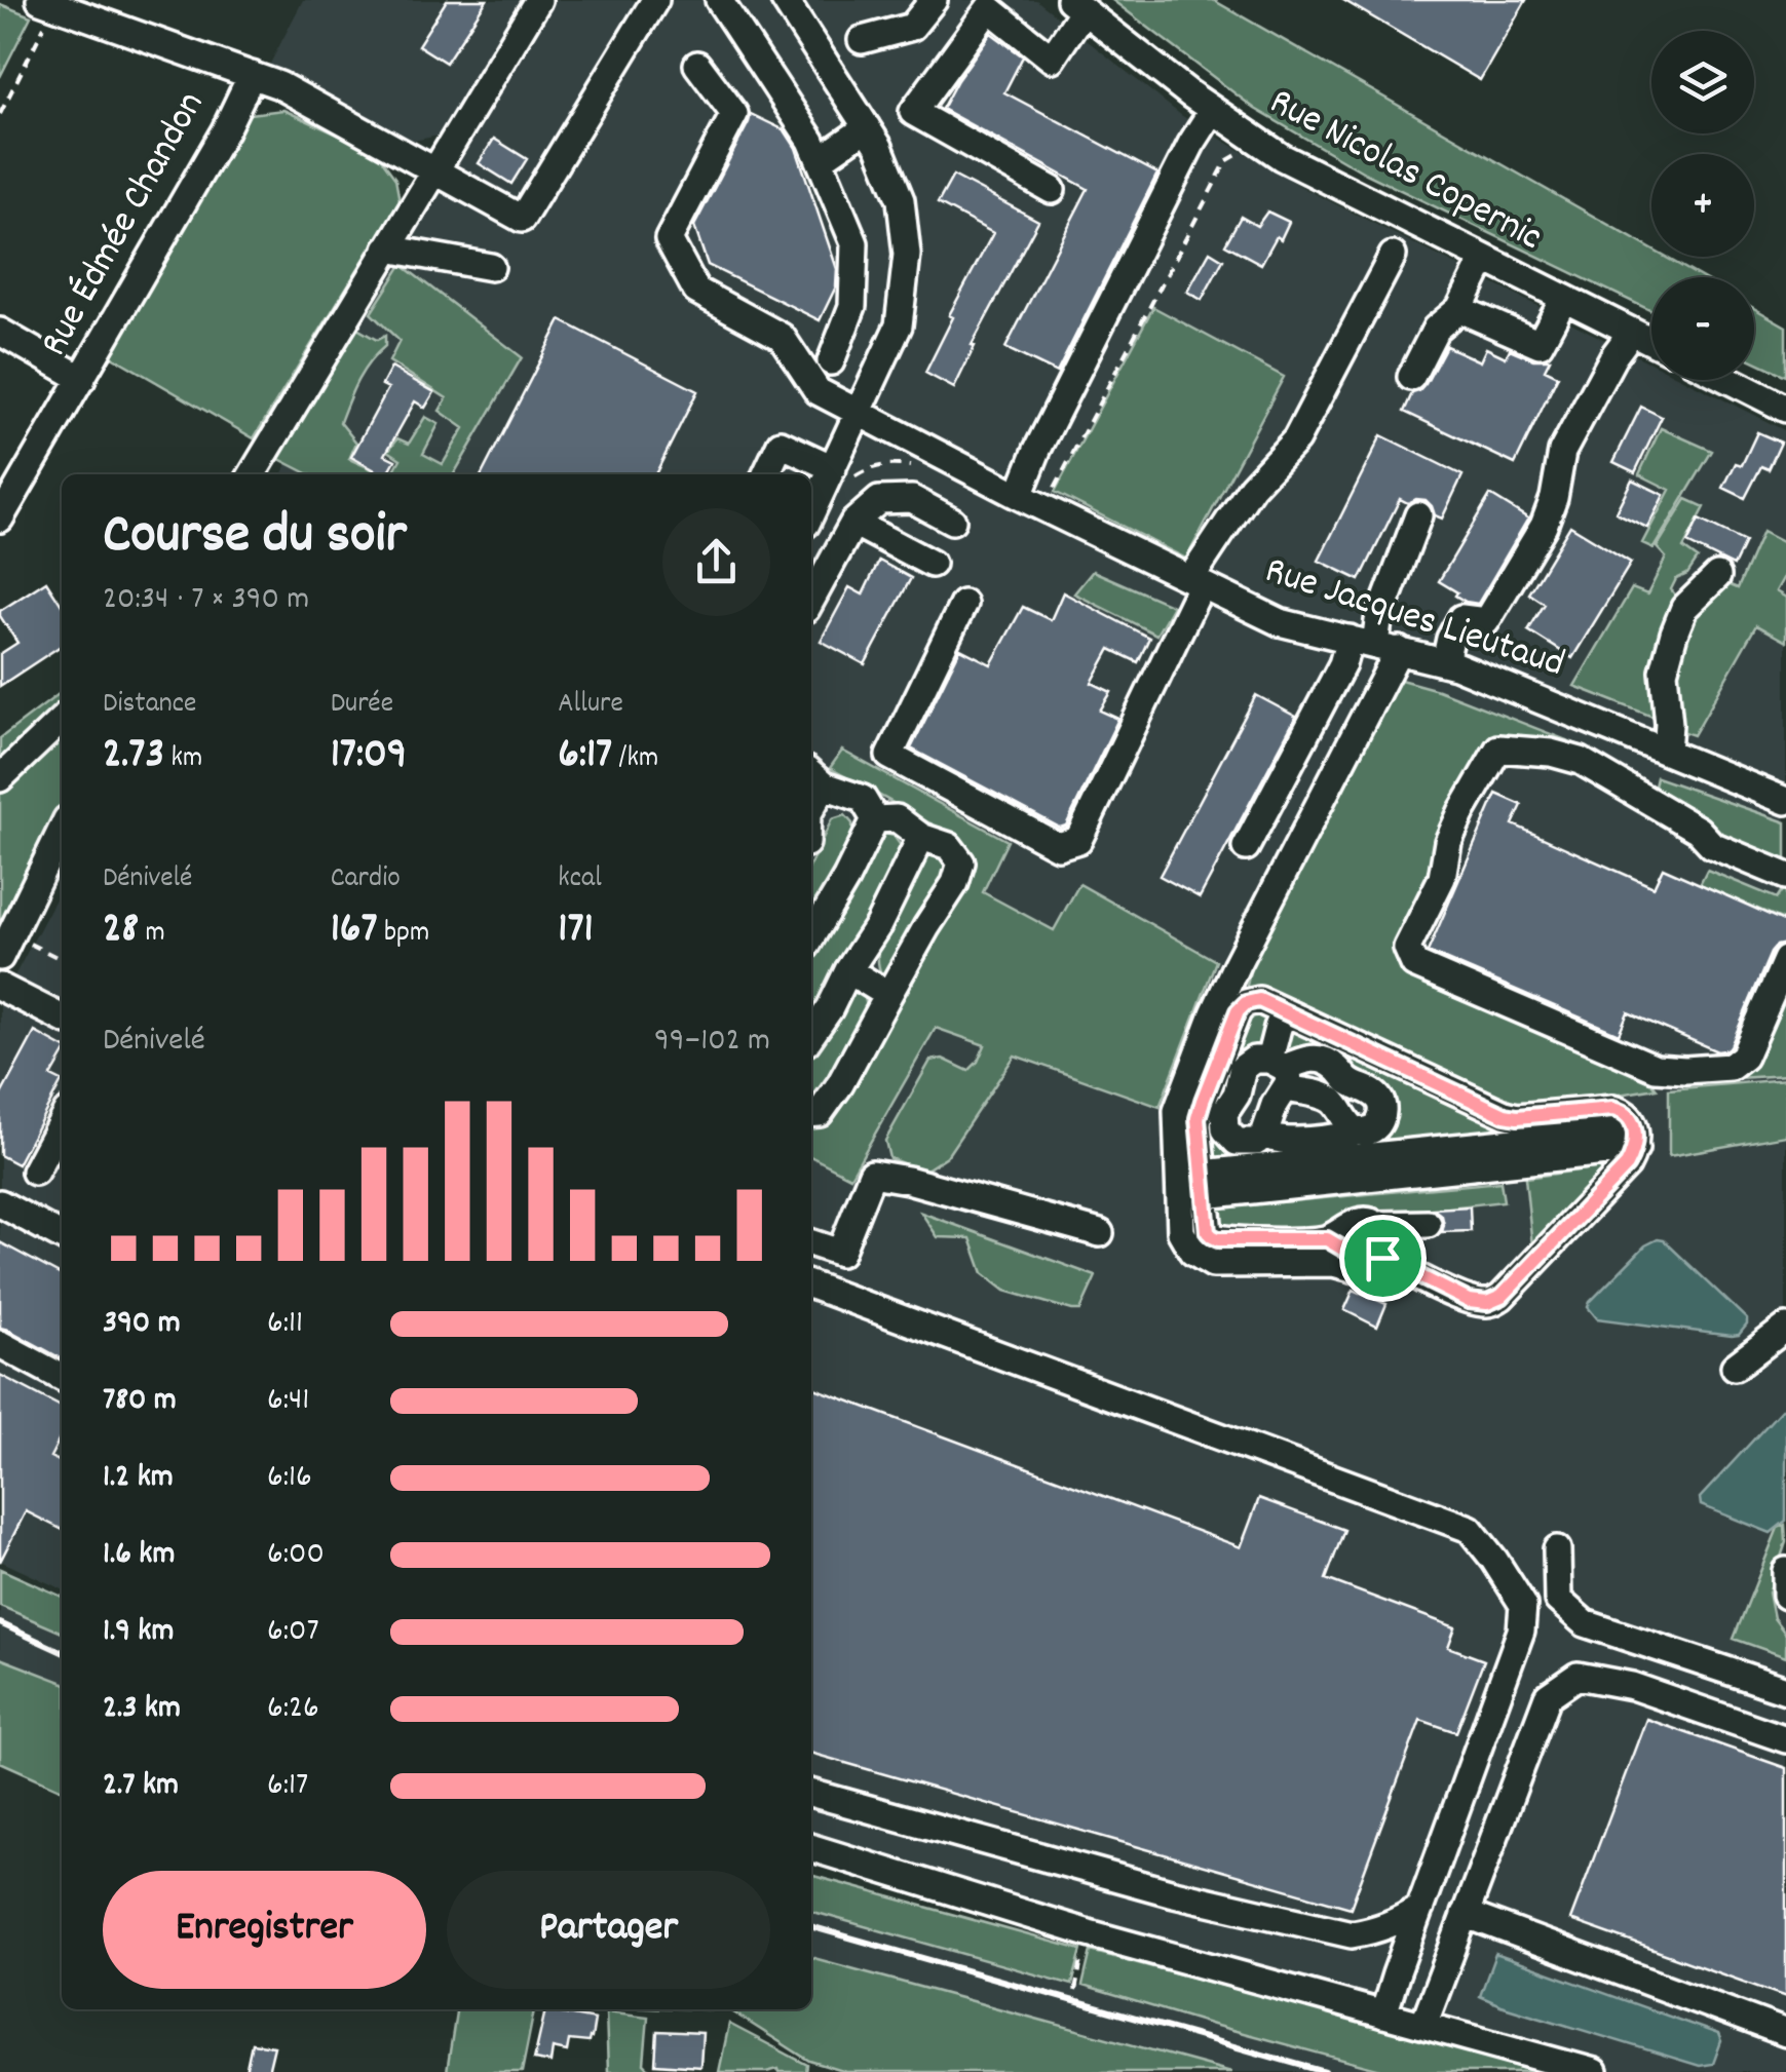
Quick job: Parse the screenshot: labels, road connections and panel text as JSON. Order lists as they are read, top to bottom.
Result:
{
  "streets": {
    "street": ["Rue Nicolas Copernic", "Rue Édmée Chandon", "Rue Jacques Lieutaud"]
  },
  "page": {
    "map_buttons": ["+", "−"],
    "heading": ["Course du soir", "20:34 · 7 × 390 m"],
    "stats": [
      ["Distance", "2.73 km"],
      ["Durée", "17:09"],
      ["Allure", "6:17 /km"],
      ["Dénivelé", "28 m"],
      ["Cardio", "167 bpm"],
      ["kcal", "171"]
    ],
    "chart": ["Dénivelé", "99–102 m"],
    "list": [
      {
        "name": "390 m",
        "note": "6:11"
      },
      {
        "name": "780 m",
        "note": "6:41"
      },
      {
        "name": "1.2 km",
        "note": "6:16"
      },
      {
        "name": "1.6 km",
        "note": "6:00"
      },
      {
        "name": "1.9 km",
        "note": "6:07"
      },
      {
        "name": "2.3 km",
        "note": "6:26"
      },
      {
        "name": "2.7 km",
        "note": "6:17"
      }
    ],
    "buttons": ["Enregistrer", "Partager"]
  }
}
